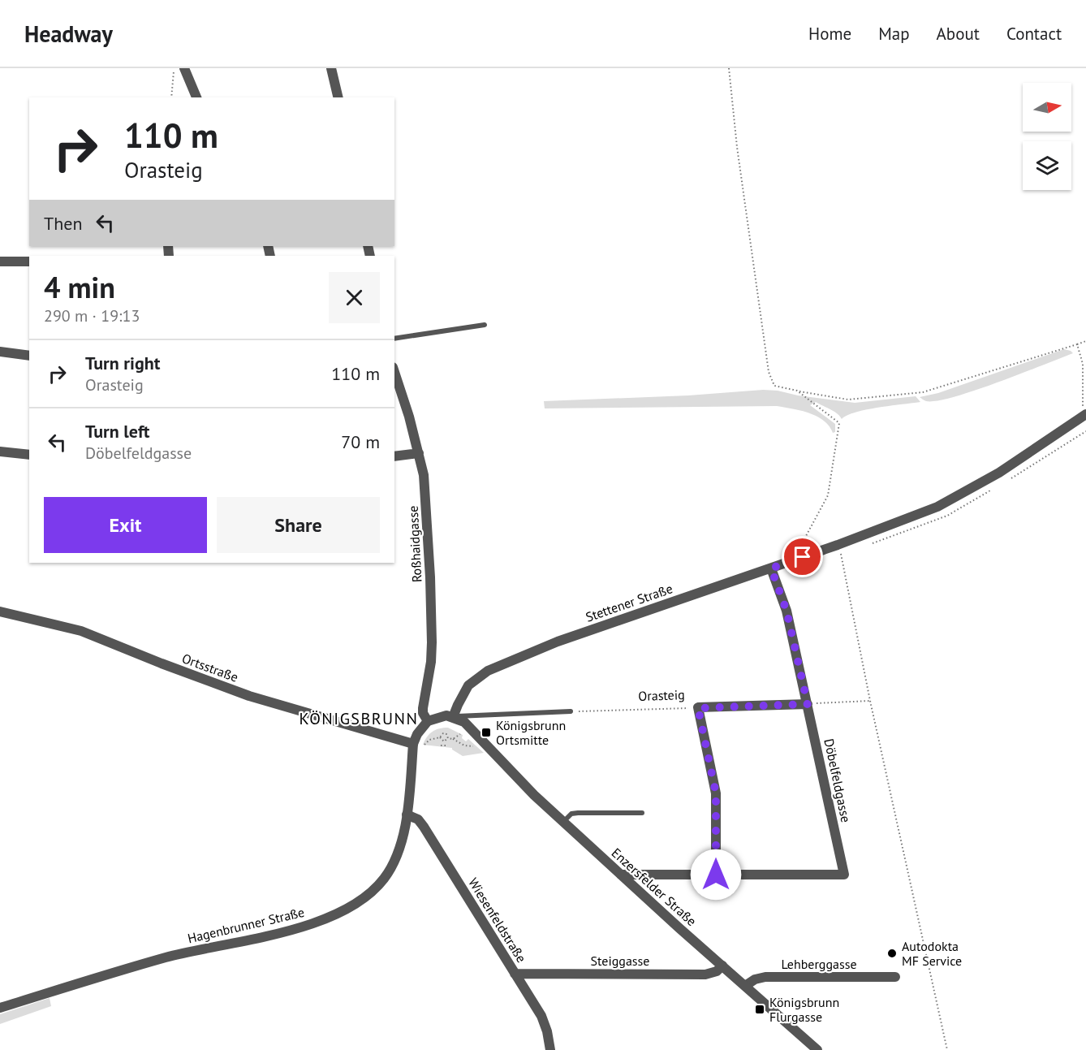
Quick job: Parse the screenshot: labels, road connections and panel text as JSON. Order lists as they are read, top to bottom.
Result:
{
  "streets": {
    "street": [
      "Roßhaidgasse",
      "Stettener Straße",
      "Ortsstraße",
      "Orasteig",
      "Döbelfeldgasse",
      "Enzersfelder Straße",
      "Wiesenfeldstraße",
      "Hagenbrunner Straße",
      "Steiggasse",
      "Lehberggasse"
    ]
  },
  "crossings": [
    ["Roßhaidgasse", "Hagenbrunner Straße"],
    ["Stettener Straße", "Döbelfeldgasse"],
    ["Ortsstraße", "Hagenbrunner Straße"],
    ["Orasteig", "Döbelfeldgasse"],
    ["Döbelfeldgasse", "Enzersfelder Straße"],
    ["Enzersfelder Straße", "Steiggasse"],
    ["Enzersfelder Straße", "Lehberggasse"],
    ["Wiesenfeldstraße", "Hagenbrunner Straße"],
    ["Wiesenfeldstraße", "Steiggasse"]
  ],
  "districts": ["KÖNIGSBRUNN"],
  "places": {
    "transit": ["Königsbrunn Ortsmitte", "Königsbrunn Flurgasse"],
    "other": ["Autodokta MF Service"]
  },
  "north": "right",
  "page": {
    "header": "Headway",
    "nav": [
      "Home",
      "Map",
      "About",
      "Contact"
    ],
    "turn": ["110 m", "Orasteig"],
    "then": "Then",
    "heading": ["4 min", "290 m · 19:13"],
    "list": [
      {
        "name": "Turn right",
        "note": "Orasteig",
        "value": "110 m"
      },
      {
        "name": "Turn left",
        "note": "Döbelfeldgasse",
        "value": "70 m"
      }
    ],
    "buttons": ["Exit", "Share"]
  }
}
